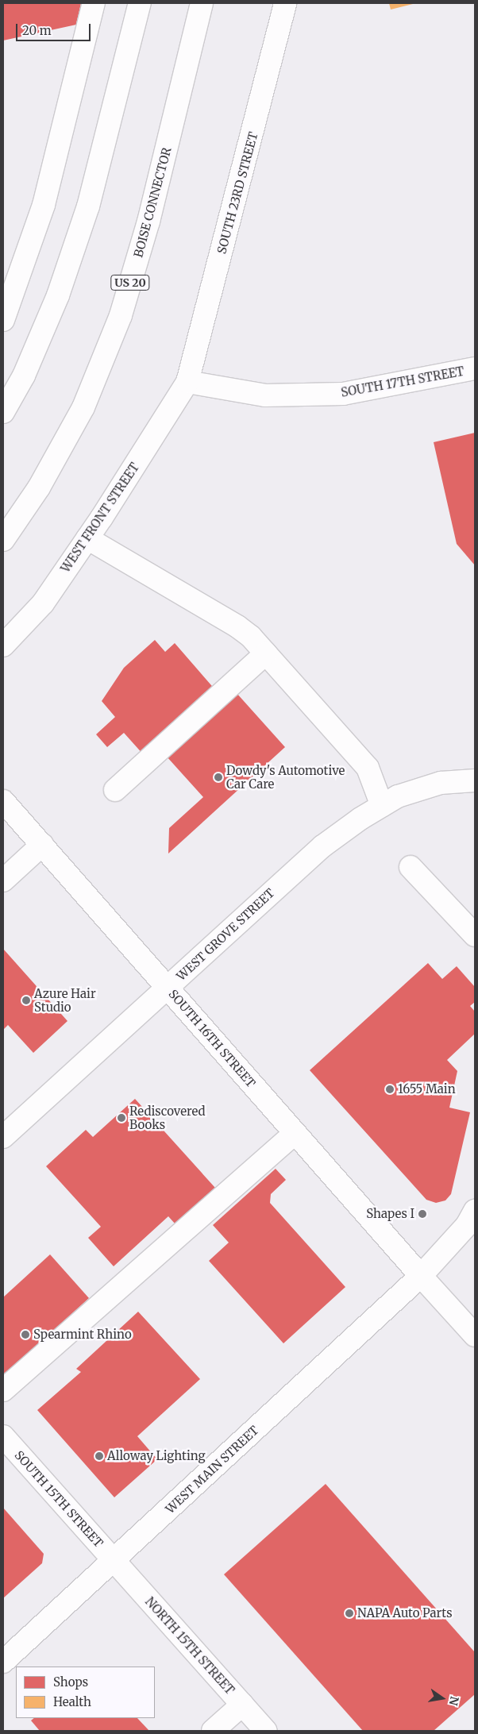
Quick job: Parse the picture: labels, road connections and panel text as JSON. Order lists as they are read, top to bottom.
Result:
{
  "streets": {
    "main road": [
      "SOUTH 23RD STREET",
      "BOISE CONNECTOR",
      "US 20",
      "SOUTH 17TH STREET",
      "WEST FRONT STREET",
      "WEST GROVE STREET",
      "SOUTH 16TH STREET",
      "WEST MAIN STREET",
      "SOUTH 15TH STREET",
      "NORTH 15TH STREET"
    ]
  },
  "crossings": [
    ["SOUTH 23RD STREET", "SOUTH 17TH STREET"],
    ["SOUTH 23RD STREET", "WEST FRONT STREET"],
    ["SOUTH 17TH STREET", "WEST FRONT STREET"],
    ["WEST GROVE STREET", "SOUTH 16TH STREET"],
    ["SOUTH 16TH STREET", "WEST MAIN STREET"],
    ["WEST MAIN STREET", "SOUTH 15TH STREET"],
    ["WEST MAIN STREET", "NORTH 15TH STREET"],
    ["SOUTH 15TH STREET", "NORTH 15TH STREET"]
  ],
  "places": [
    "Dowdy's Automotive Car Care",
    "Azure Hair Studio",
    "1655 Main",
    "Rediscovered Books",
    "Shapes I",
    "Spearmint Rhino",
    "Alloway Lighting",
    "NAPA Auto Parts"
  ],
  "legend": ["Shops", "Health"],
  "scale_bar": "20 m",
  "north": "right"
}
